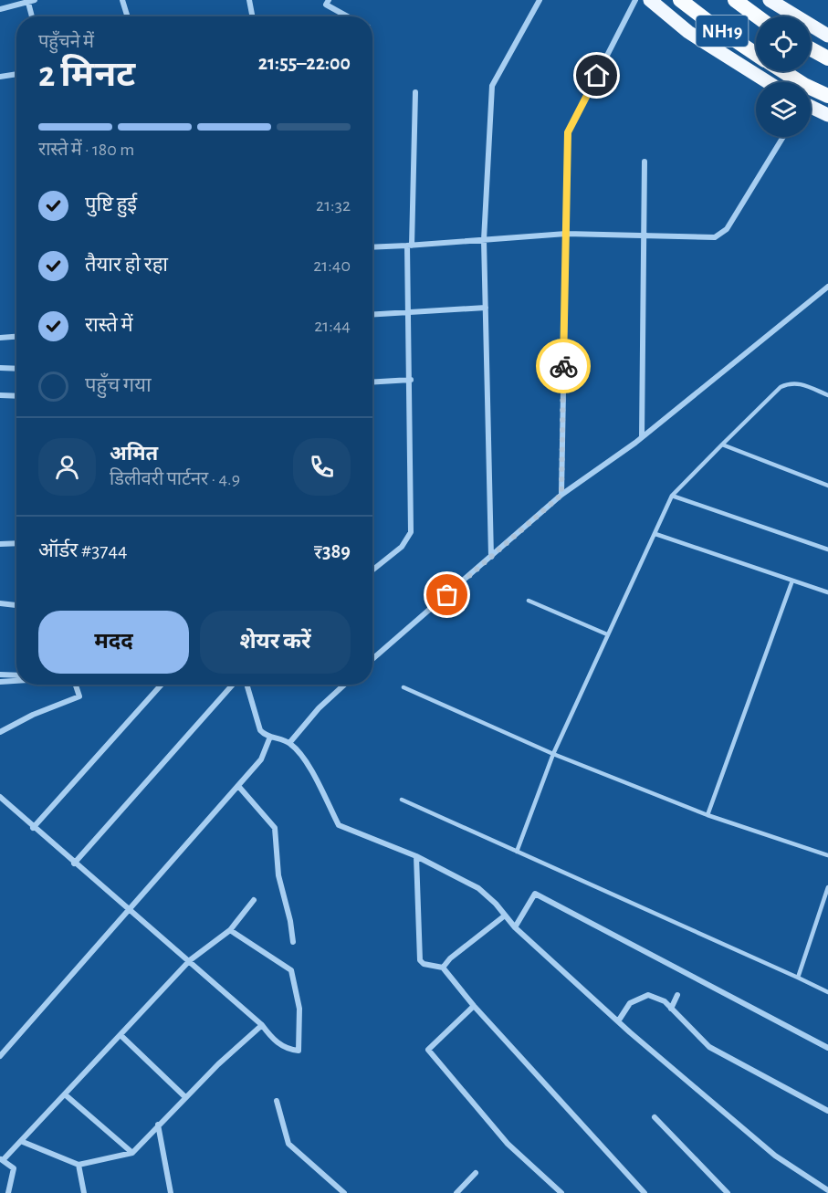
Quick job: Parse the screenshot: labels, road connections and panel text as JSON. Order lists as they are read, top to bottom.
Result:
{
  "streets": {
    "highway": ["NH19"]
  },
  "page": {
    "heading": ["2 मिनट", "पहुँचने में", "21:55–22:00"],
    "panel": [
      "अमित",
      "डिलीवरी पार्टनर · 4.9",
      "ऑर्डर #3744",
      "₹389"
    ],
    "bar": "रास्ते में · 180 m",
    "list": [
      ["पुष्टि हुई", "21:32"],
      ["तैयार हो रहा", "21:40"],
      ["रास्ते में", "21:44"],
      "पहुँच गया"
    ],
    "buttons": ["मदद", "शेयर करें"]
  }
}
